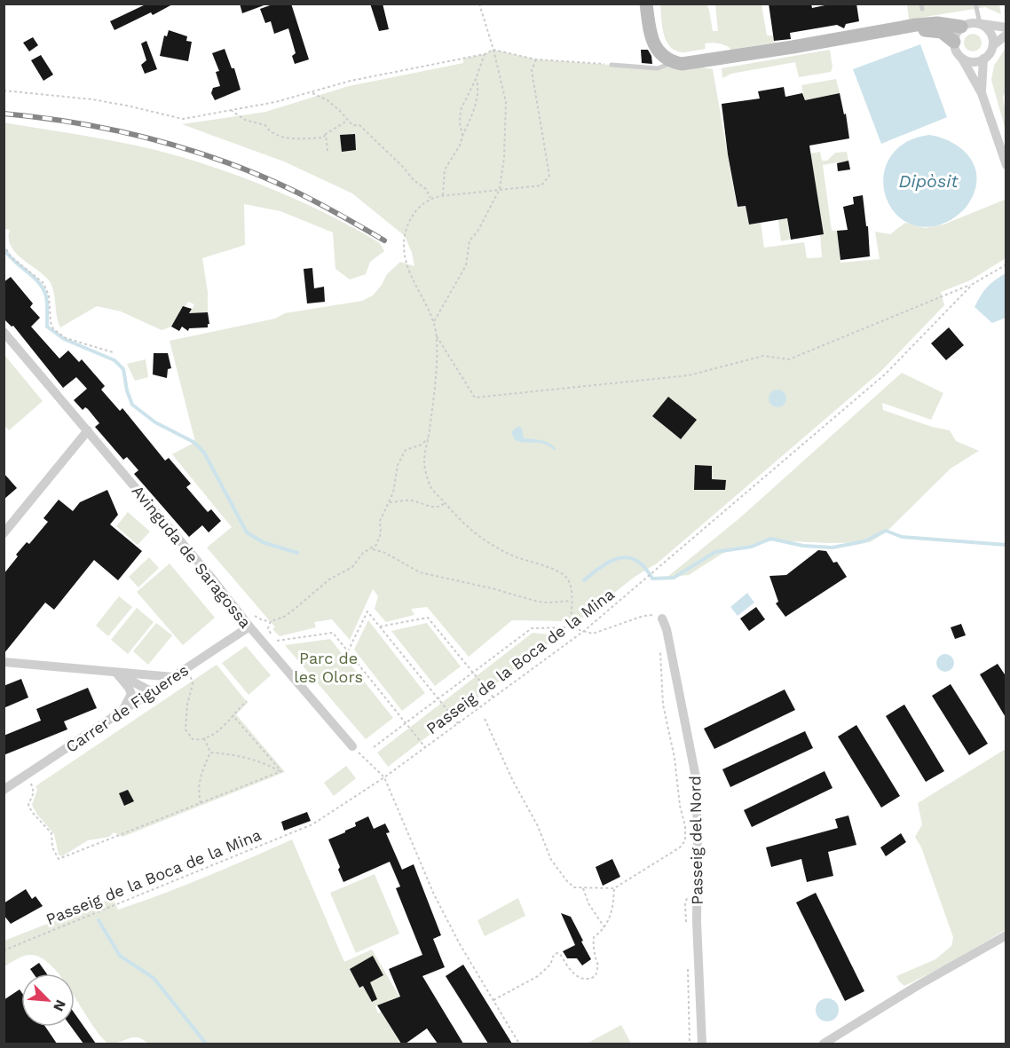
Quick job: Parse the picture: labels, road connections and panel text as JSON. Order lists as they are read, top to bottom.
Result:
{
  "streets": {
    "street": ["Avinguda de Saragossa", "Carrer de Figueres", "Passeig del Nord"],
    "path": ["Passeig de la Boca de la Mina"]
  },
  "crossings": [
    ["Avinguda de Saragossa", "Carrer de Figueres"]
  ],
  "water": ["Dipòsit"],
  "parks": ["Parc de les Olors"],
  "north": "bottom right"
}
